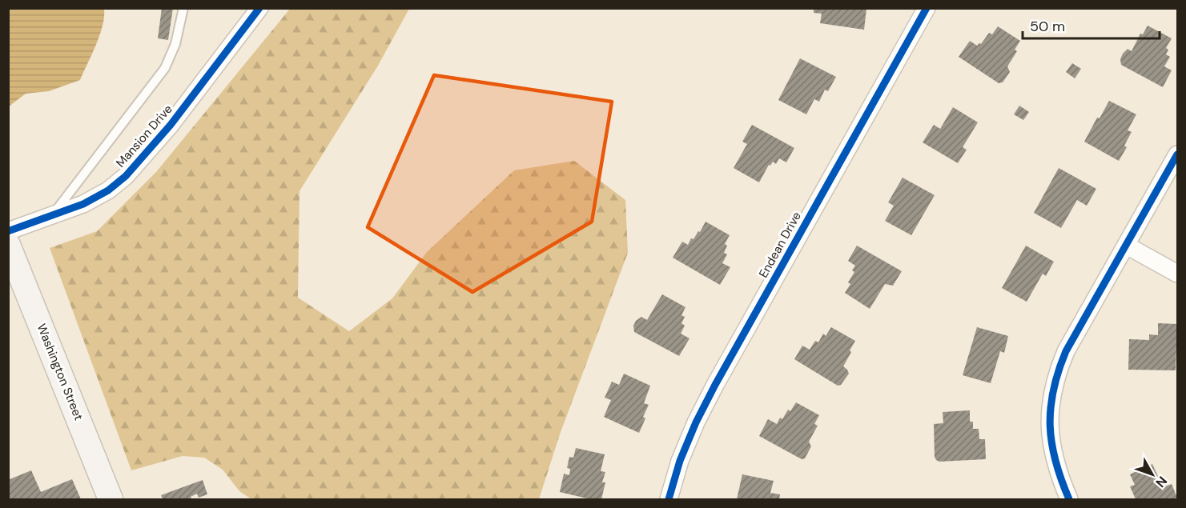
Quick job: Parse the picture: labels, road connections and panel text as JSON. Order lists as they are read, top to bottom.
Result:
{
  "streets": {
    "main road": ["Washington Street"],
    "street": ["Mansion Drive", "Endean Drive"]
  },
  "scale_bar": "50 m",
  "north": "bottom right"
}
